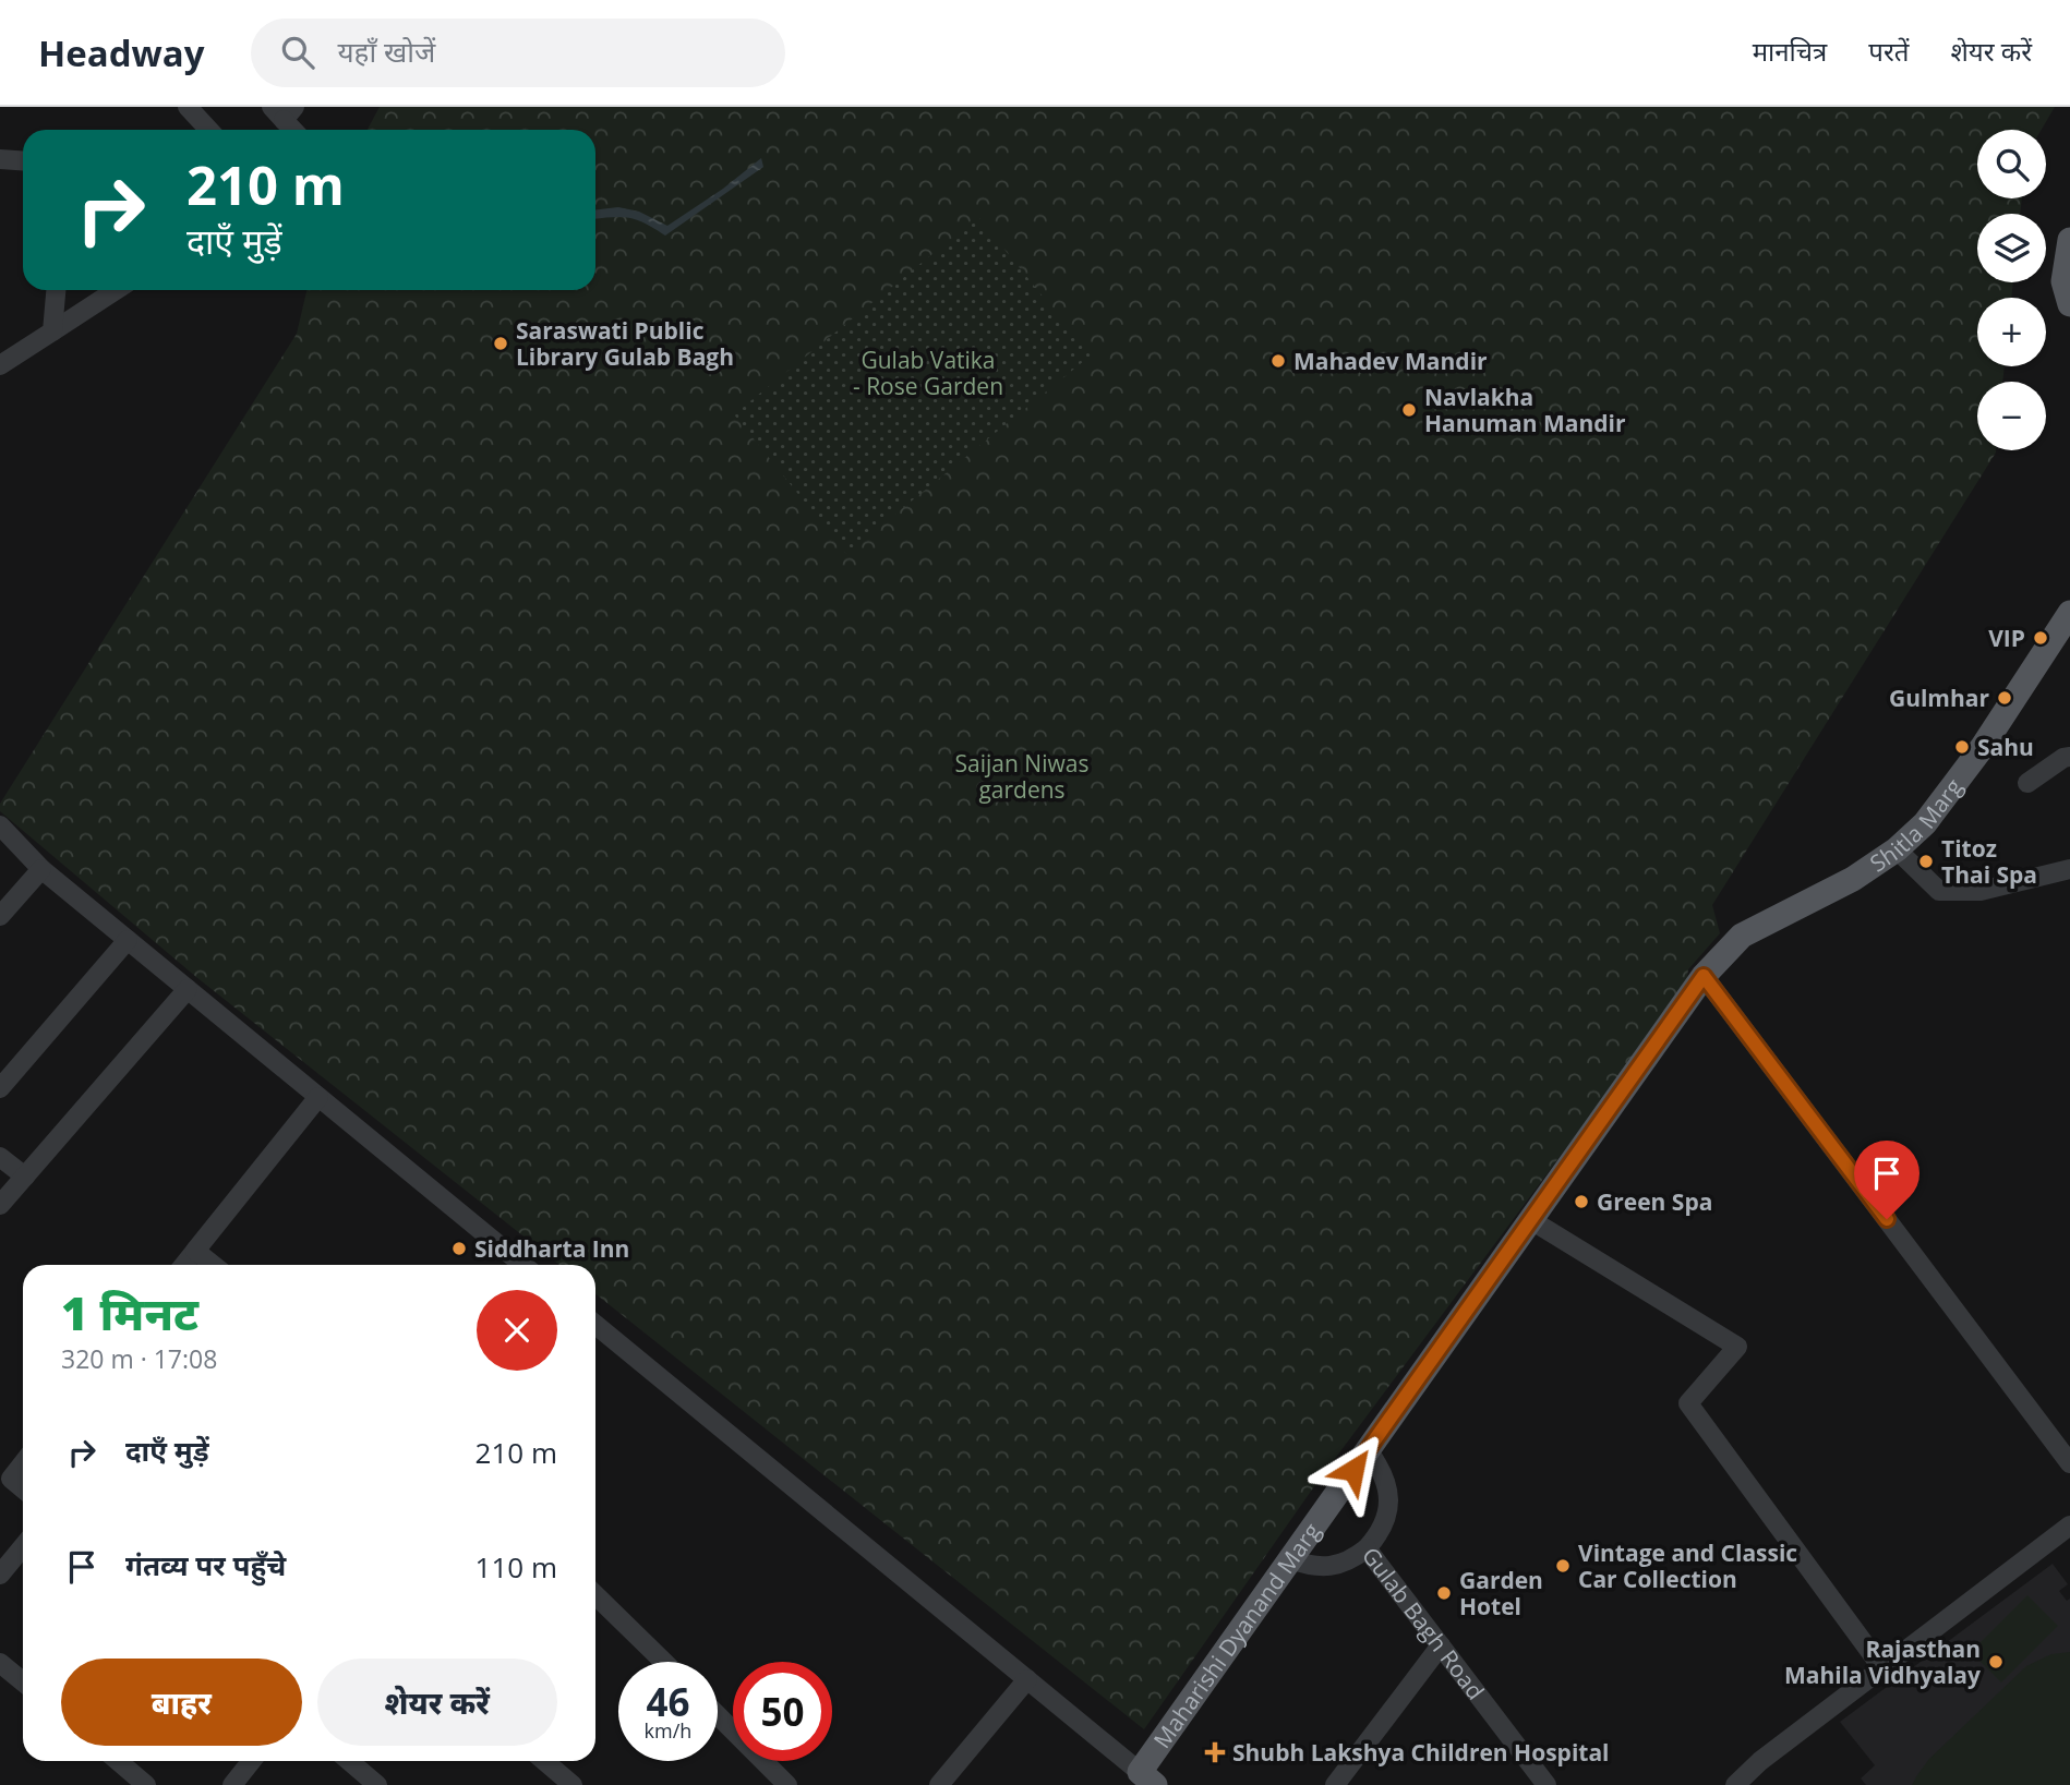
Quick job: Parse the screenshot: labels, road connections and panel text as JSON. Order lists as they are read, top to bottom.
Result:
{
  "streets": {
    "main road": ["Shitla Marg", "Maharishi Dyanand Marg"],
    "street": ["Gulab Bagh Road"]
  },
  "crossings": [
    ["Shitla Marg", "Maharishi Dyanand Marg"],
    ["Gulab Bagh Road", "Maharishi Dyanand Marg"]
  ],
  "parks": ["Gulab Vatika - Rose Garden", "Saijan Niwas gardens"],
  "places": {
    "other": [
      "Saraswati Public Library Gulab Bagh",
      "Mahadev Mandir",
      "Navlakha Hanuman Mandir",
      "VIP",
      "Gulmhar",
      "Sahu",
      "Titoz Thai Spa",
      "Green Spa",
      "Siddharta Inn",
      "Vintage and Classic Car Collection",
      "Garden Hotel",
      "Rajasthan Mahila Vidhyalay"
    ],
    "health": ["Shubh Lakshya Children Hospital"]
  },
  "page": {
    "header": "Headway",
    "search": "यहाँ खोजें",
    "nav": ["मानचित्र", "परतें", "शेयर करें"],
    "map_buttons": ["+", "−"],
    "turn": ["210 m", "दाएँ मुड़ें"],
    "heading": ["1 मिनट", "320 m · 17:08"],
    "list": [
      {
        "name": "दाएँ मुड़ें",
        "value": "210 m"
      },
      {
        "name": "गंतव्य पर पहुँचे",
        "value": "110 m"
      }
    ],
    "buttons": ["बाहर", "शेयर करें"],
    "speed": "46 km/h",
    "limit": "50"
  }
}
